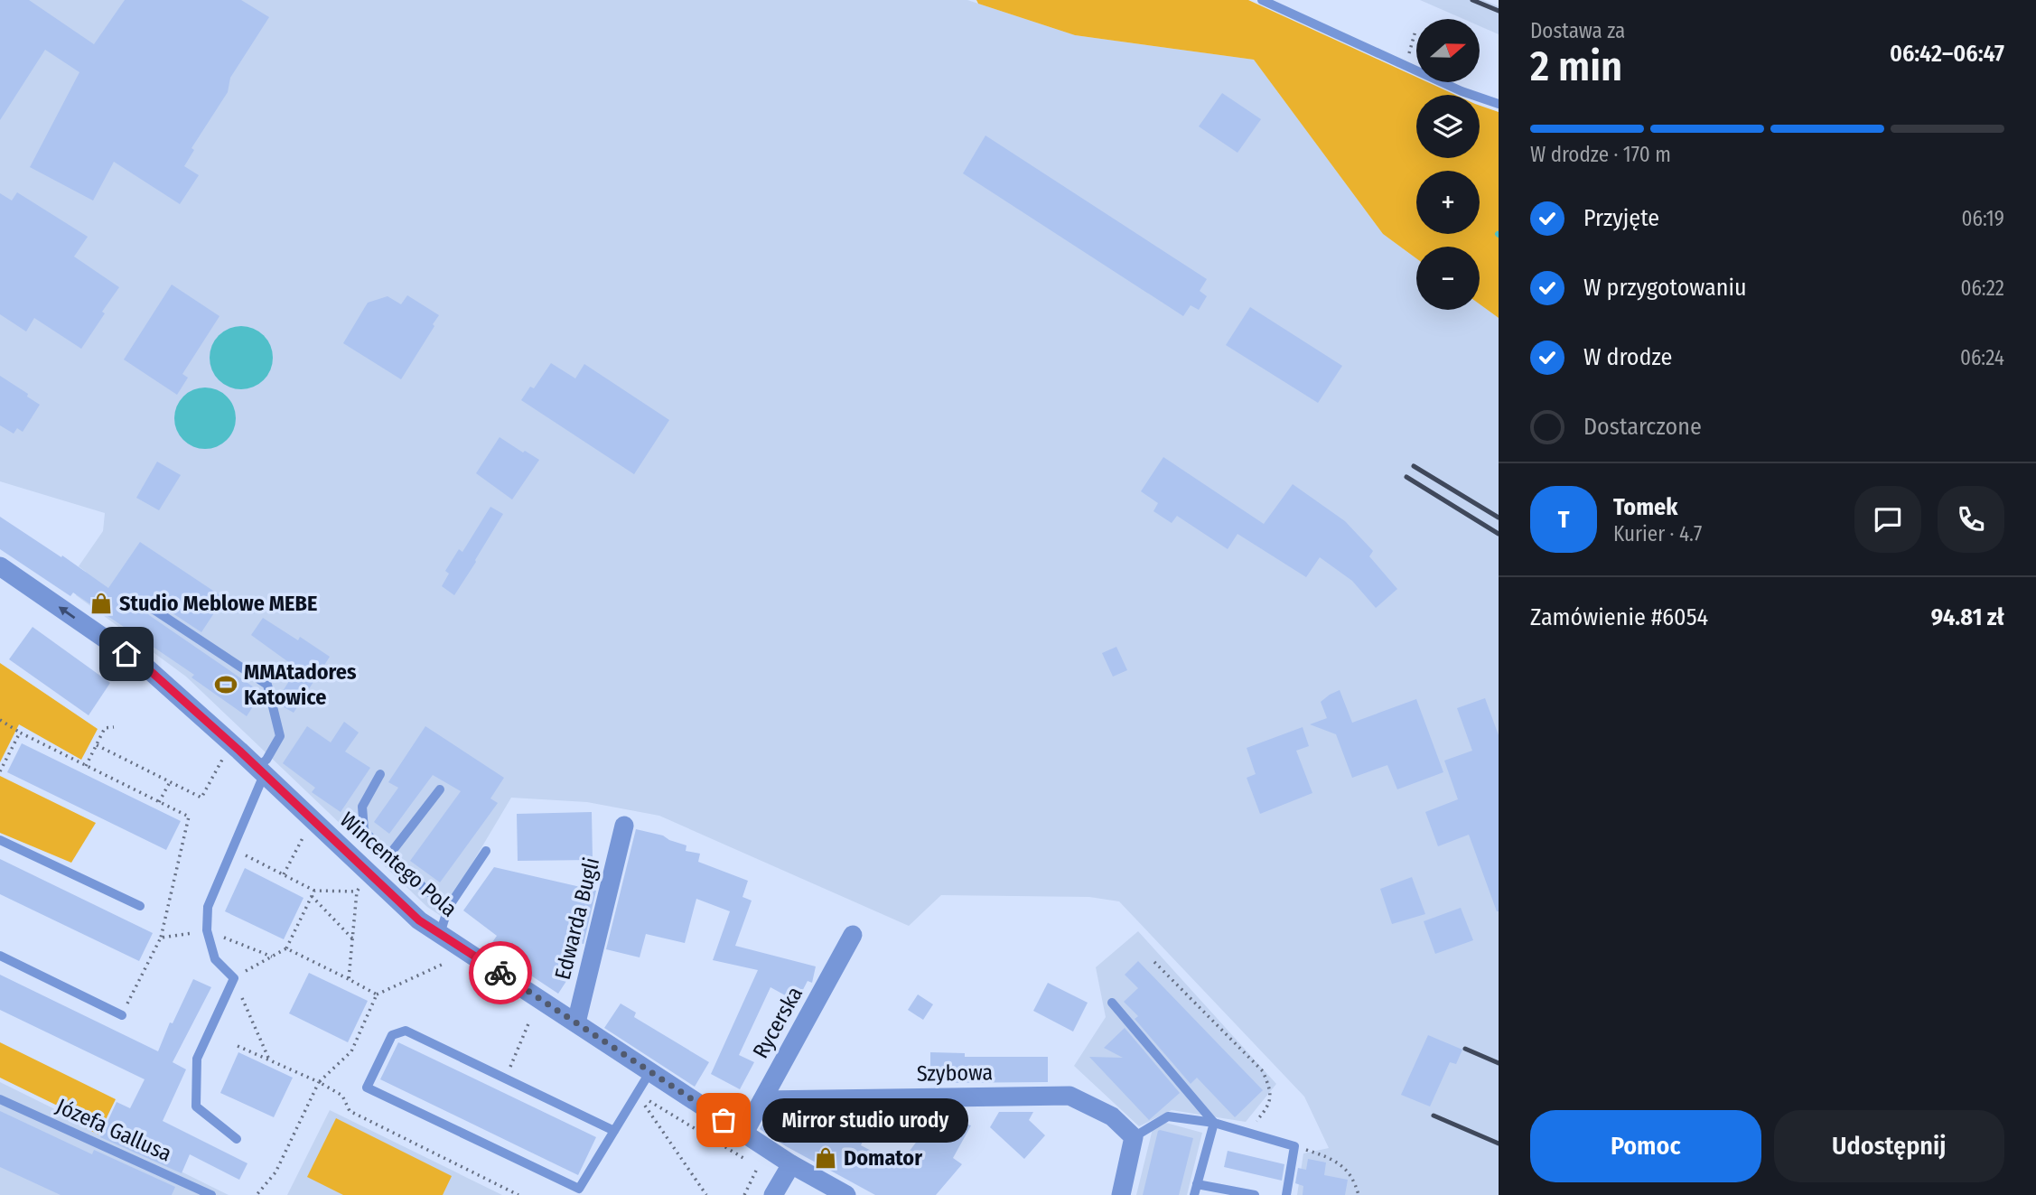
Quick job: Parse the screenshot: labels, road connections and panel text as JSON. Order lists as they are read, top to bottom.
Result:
{
  "streets": {
    "street": [
      "Wincentego Pola",
      "Edwarda Bugli",
      "Rycerska",
      "Szybowa"
    ],
    "lane": ["Józefa Gallusa"]
  },
  "crossings": [
    ["Wincentego Pola", "Edwarda Bugli"],
    ["Wincentego Pola", "Rycerska"],
    ["Rycerska", "Szybowa"]
  ],
  "places": {
    "shop": ["Studio Meblowe MEBE", "Domator"],
    "sports": ["MMAtadores Katowice"],
    "other": ["Mirror studio urody"]
  },
  "north": "right",
  "page": {
    "heading": ["2 min", "Dostawa za", "06:42–06:47"],
    "panel": [
      "Tomek",
      "Kurier · 4.7",
      "Zamówienie #6054",
      "94.81 zł"
    ],
    "map_buttons": ["+", "−"],
    "bar": "W drodze · 170 m",
    "list": [
      ["Przyjęte", "06:19"],
      ["W przygotowaniu", "06:22"],
      ["W drodze", "06:24"],
      "Dostarczone"
    ],
    "round": "T",
    "buttons": ["Pomoc", "Udostępnij"],
    "bubble": "Mirror studio urody"
  }
}
